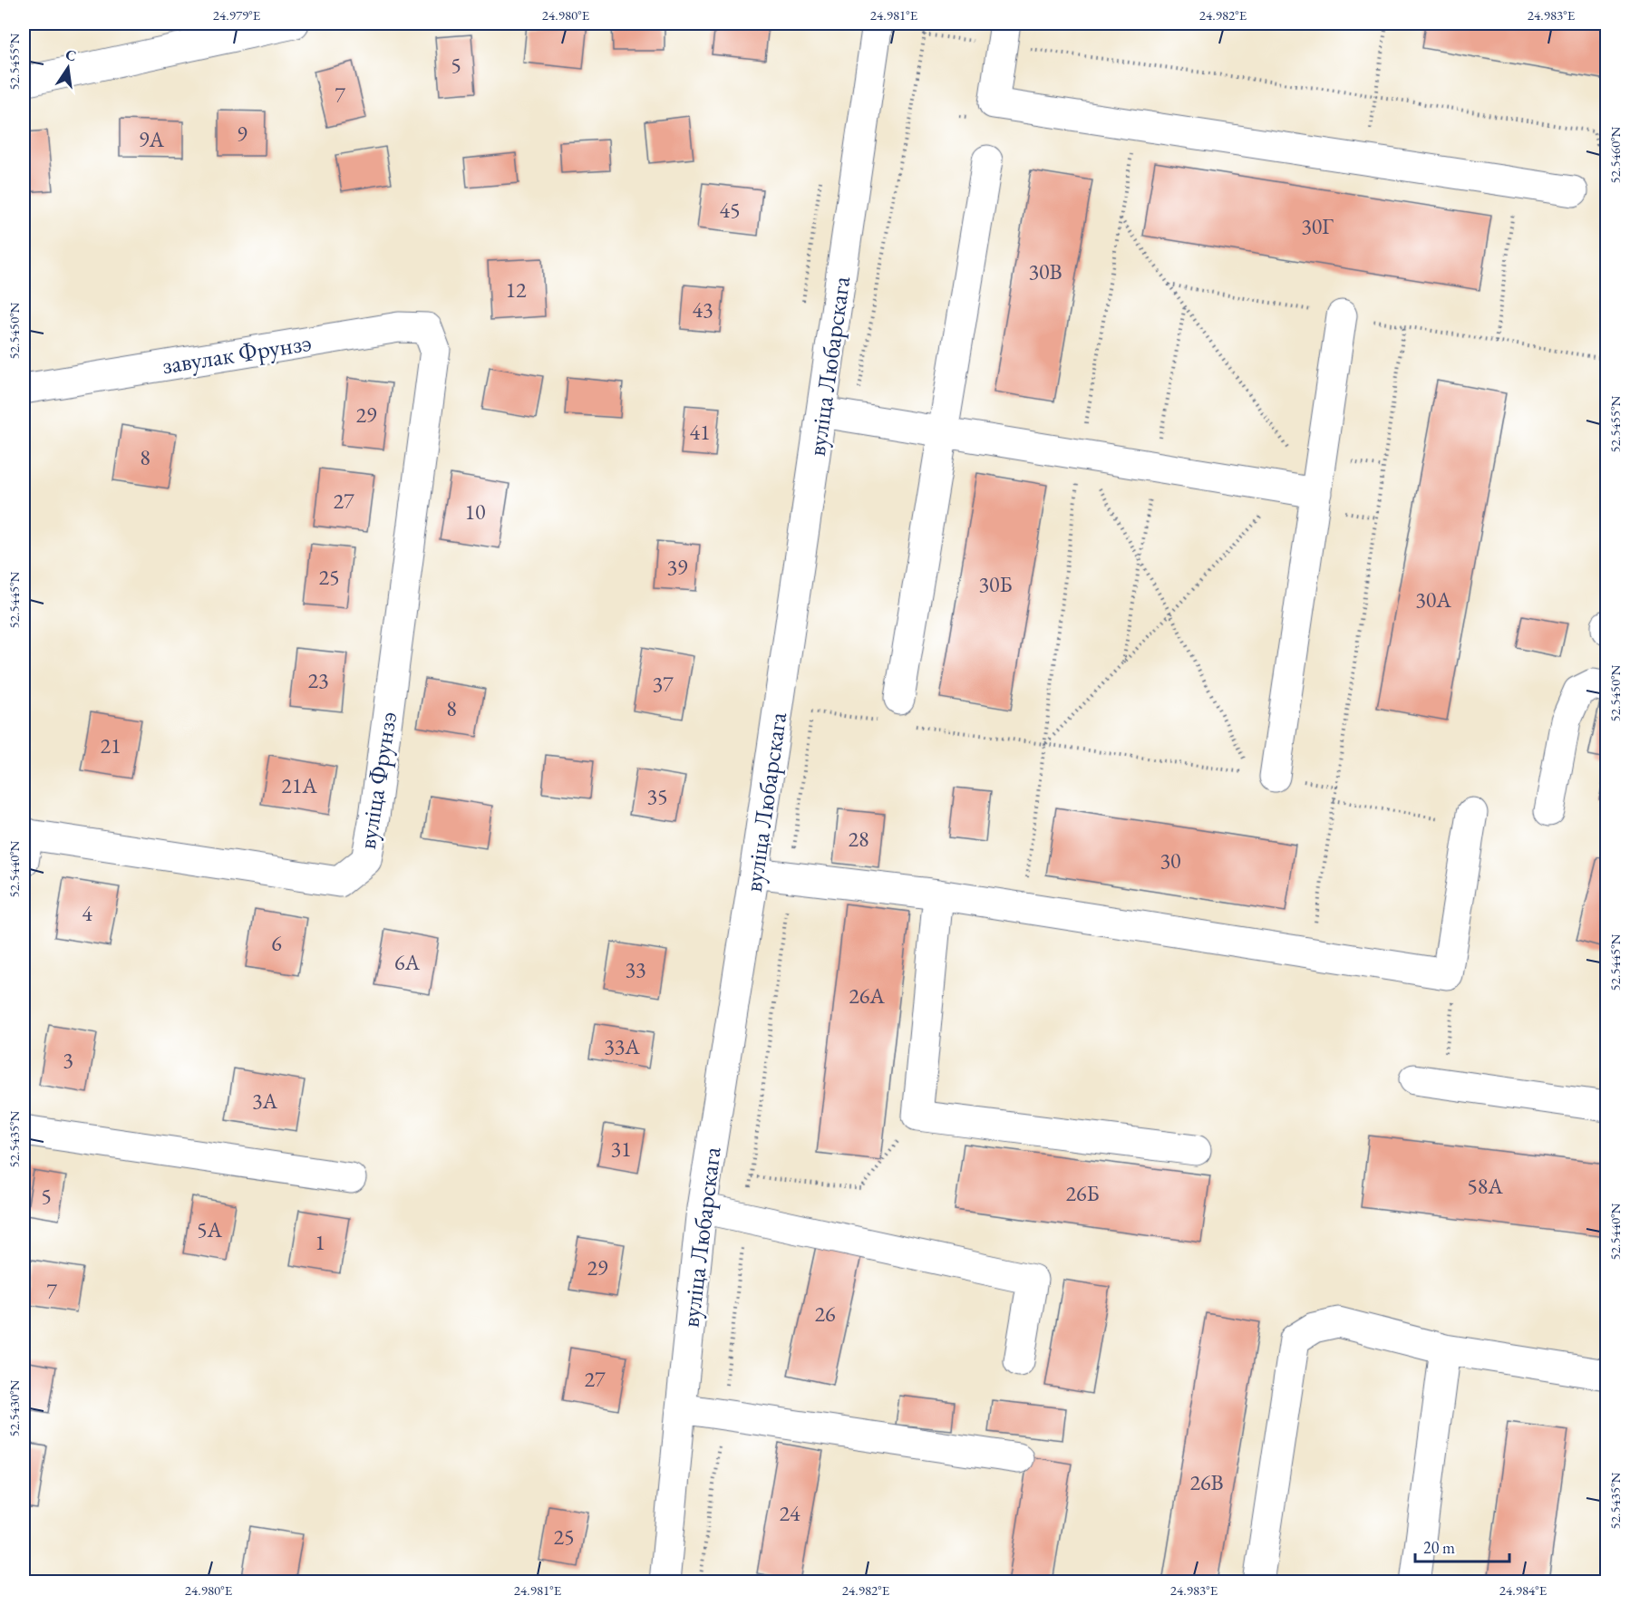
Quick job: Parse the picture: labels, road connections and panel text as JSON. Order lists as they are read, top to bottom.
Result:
{
  "streets": {
    "street": ["завулак Фрунзэ", "вуліца Любарскага", "вуліца Фрунзэ"]
  },
  "crossings": [
    ["завулак Фрунзэ", "вуліца Фрунзэ"]
  ],
  "house_numbers": [
    "5",
    "7",
    "9",
    "9А",
    "45",
    "30Г",
    "30В",
    "12",
    "43",
    "29",
    "41",
    "8",
    "27",
    "10",
    "39",
    "25",
    "30Б",
    "30А",
    "23",
    "37",
    "8",
    "21",
    "21А",
    "35",
    "28",
    "30",
    "4",
    "6",
    "6А",
    "33",
    "26А",
    "33А",
    "3",
    "3А",
    "31",
    "58А",
    "26Б",
    "5",
    "5А",
    "1",
    "29",
    "7",
    "26",
    "27",
    "26В",
    "24",
    "25"
  ],
  "scale_bar": "20 m",
  "north": "top",
  "coordinates": [
    "24.979°E",
    "24.980°E",
    "24.981°E",
    "24.982°E",
    "24.983°E",
    "52.5455°N",
    "52.5460°N",
    "52.5450°N",
    "52.5445°N",
    "52.5440°N",
    "52.5435°N",
    "52.5430°N",
    "24.984°E"
  ]
}
